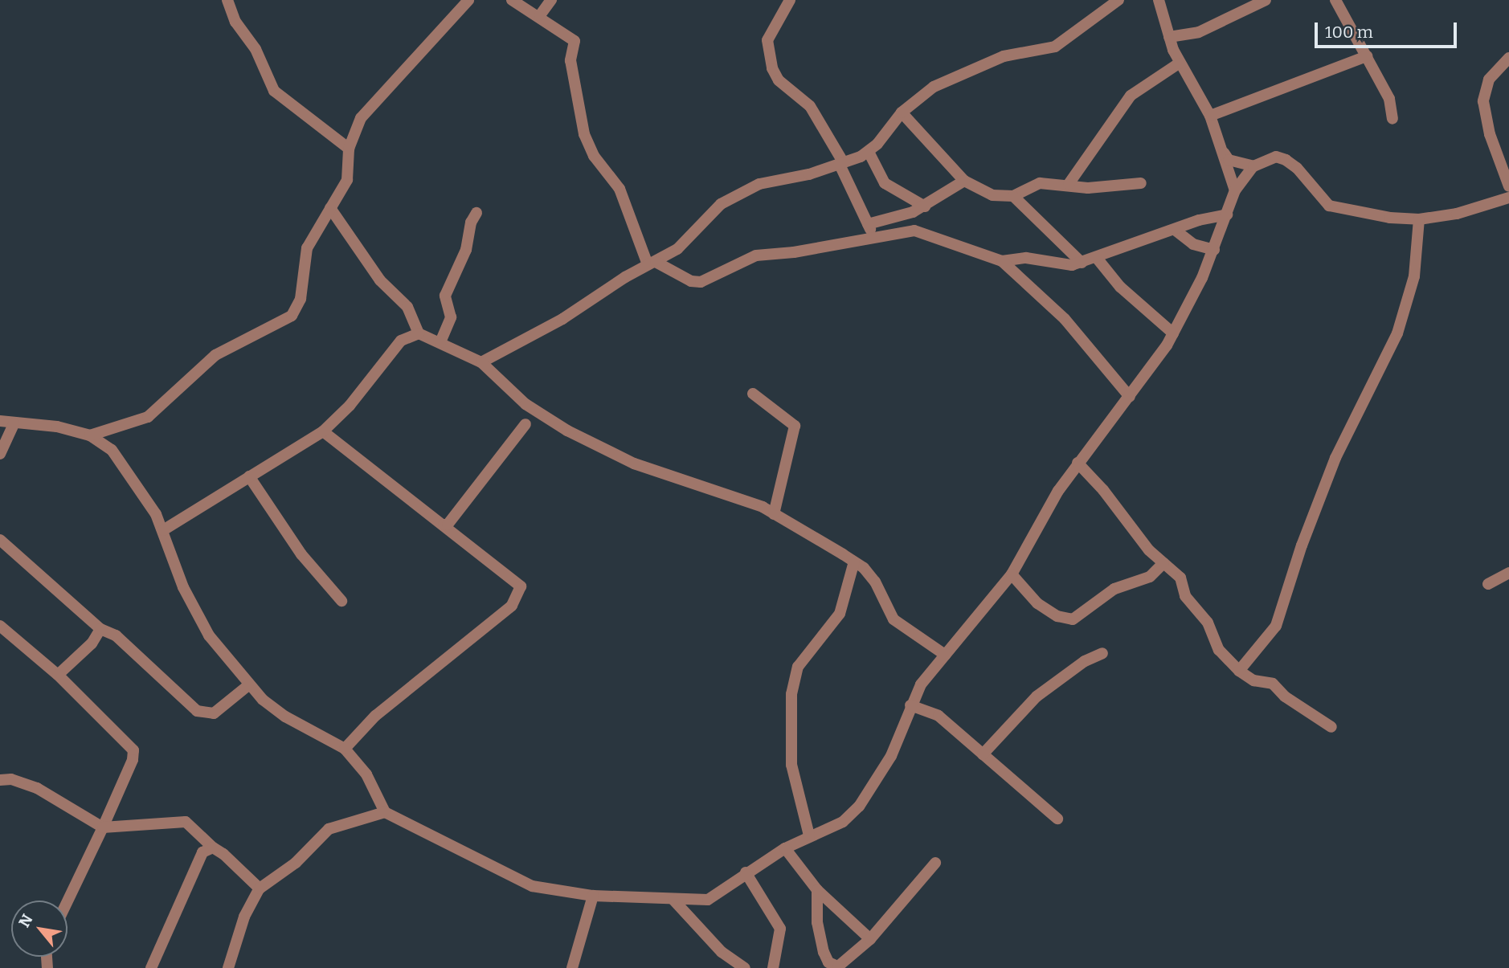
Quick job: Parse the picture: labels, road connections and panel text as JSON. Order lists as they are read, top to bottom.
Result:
{
  "scale_bar": "100 m",
  "north": "top left"
}
